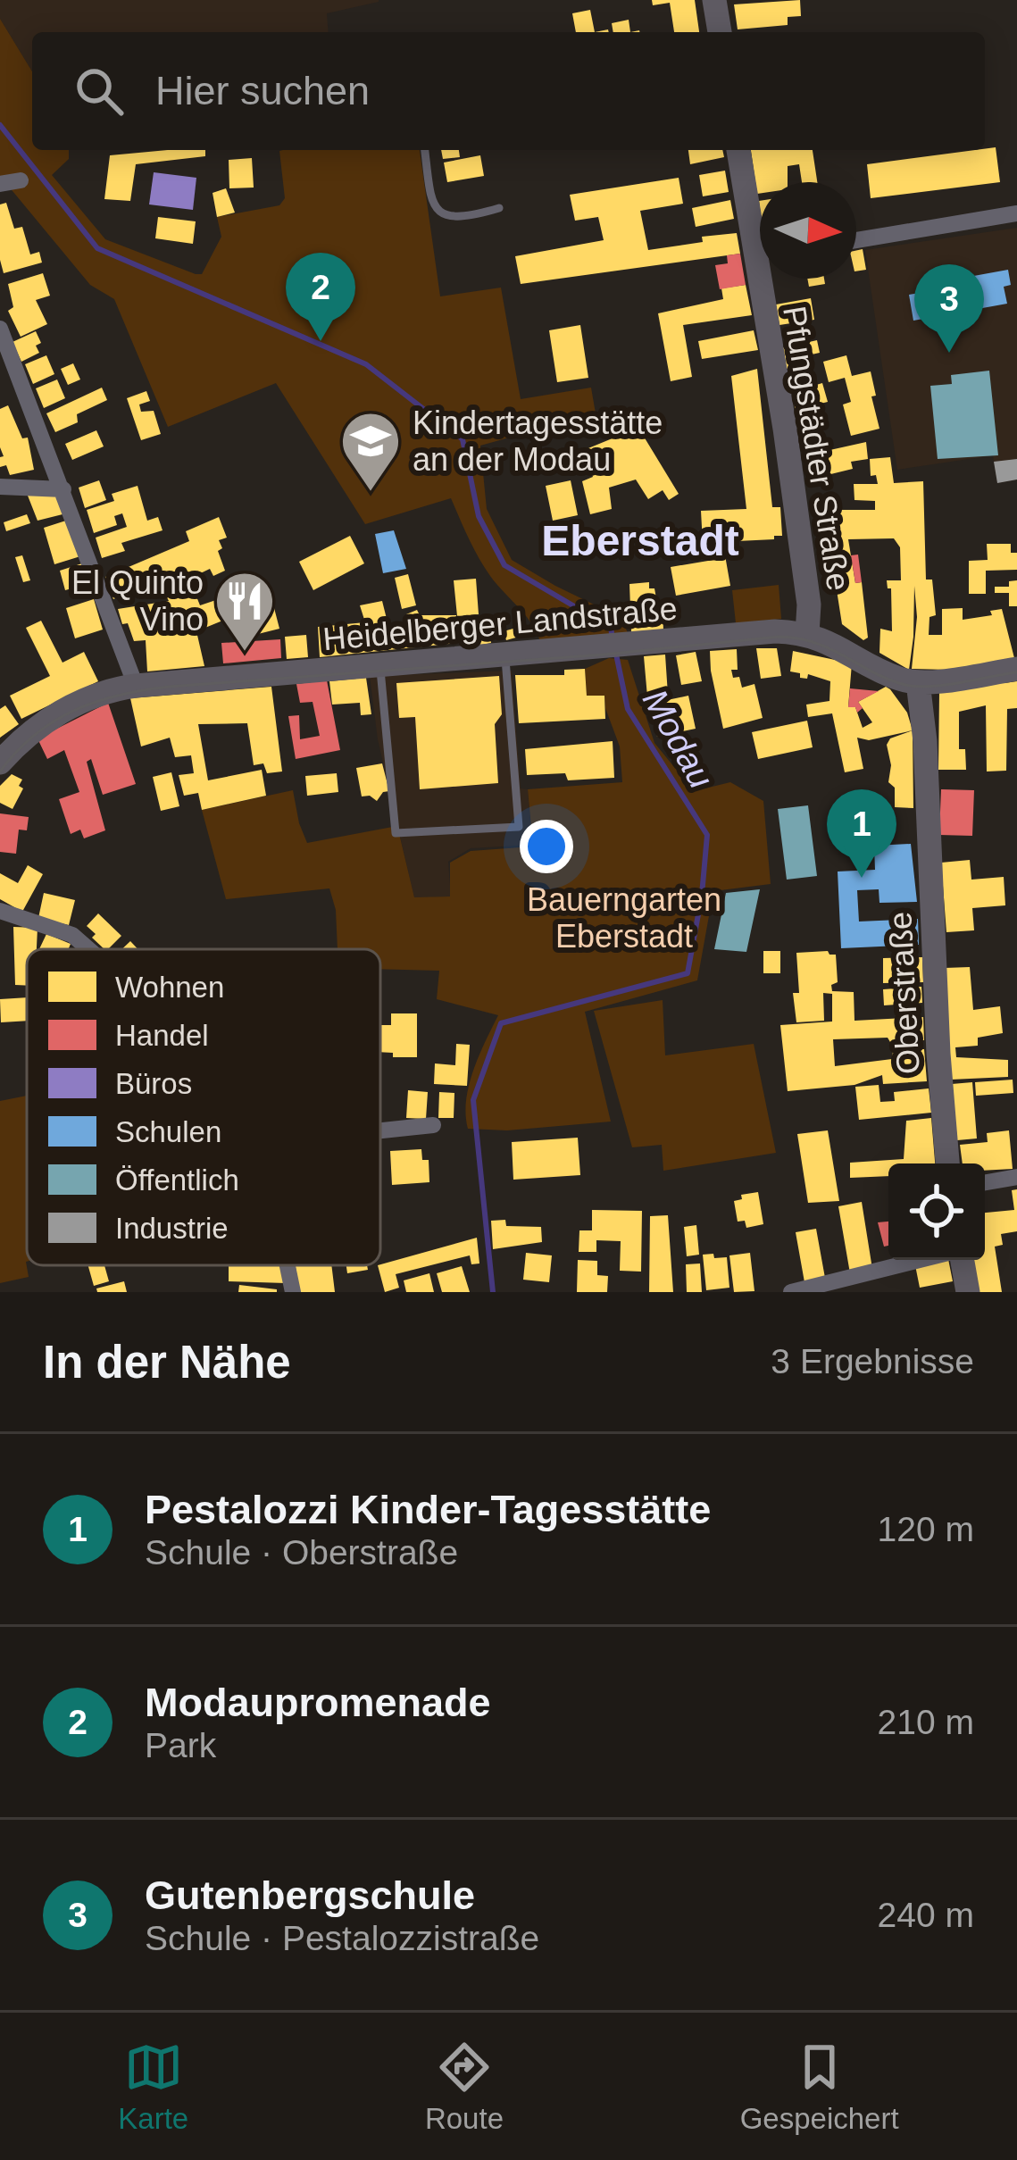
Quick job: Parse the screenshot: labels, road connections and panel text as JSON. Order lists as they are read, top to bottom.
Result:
{
  "streets": {
    "street": ["Pfungstädter Straße", "Heidelberger Landstraße", "Oberstraße"]
  },
  "crossings": [
    ["Pfungstädter Straße", "Heidelberger Landstraße"],
    ["Heidelberger Landstraße", "Oberstraße"]
  ],
  "districts": ["Eberstadt"],
  "water": ["Modau"],
  "parks": ["Bauerngarten Eberstadt"],
  "places": {
    "school or university": ["Kindertagesstätte an der Modau"],
    "restaurant": ["El Quinto Vino"]
  },
  "legend": [
    "Wohnen",
    "Handel",
    "Büros",
    "Schulen",
    "Öffentlich",
    "Industrie"
  ],
  "north": "right",
  "page": {
    "search": "Hier suchen",
    "pins": ["2", "3", "1"],
    "heading": ["In der Nähe", "3 Ergebnisse"],
    "list": [
      {
        "mark": "1",
        "name": "Pestalozzi Kinder-Tagesstätte",
        "note": "Schule · Oberstraße",
        "value": "120 m"
      },
      {
        "mark": "2",
        "name": "Modaupromenade",
        "note": "Park",
        "value": "210 m"
      },
      {
        "mark": "3",
        "name": "Gutenbergschule",
        "note": "Schule · Pestalozzistraße",
        "value": "240 m"
      }
    ],
    "nav": ["Karte", "Route", "Gespeichert"]
  }
}
